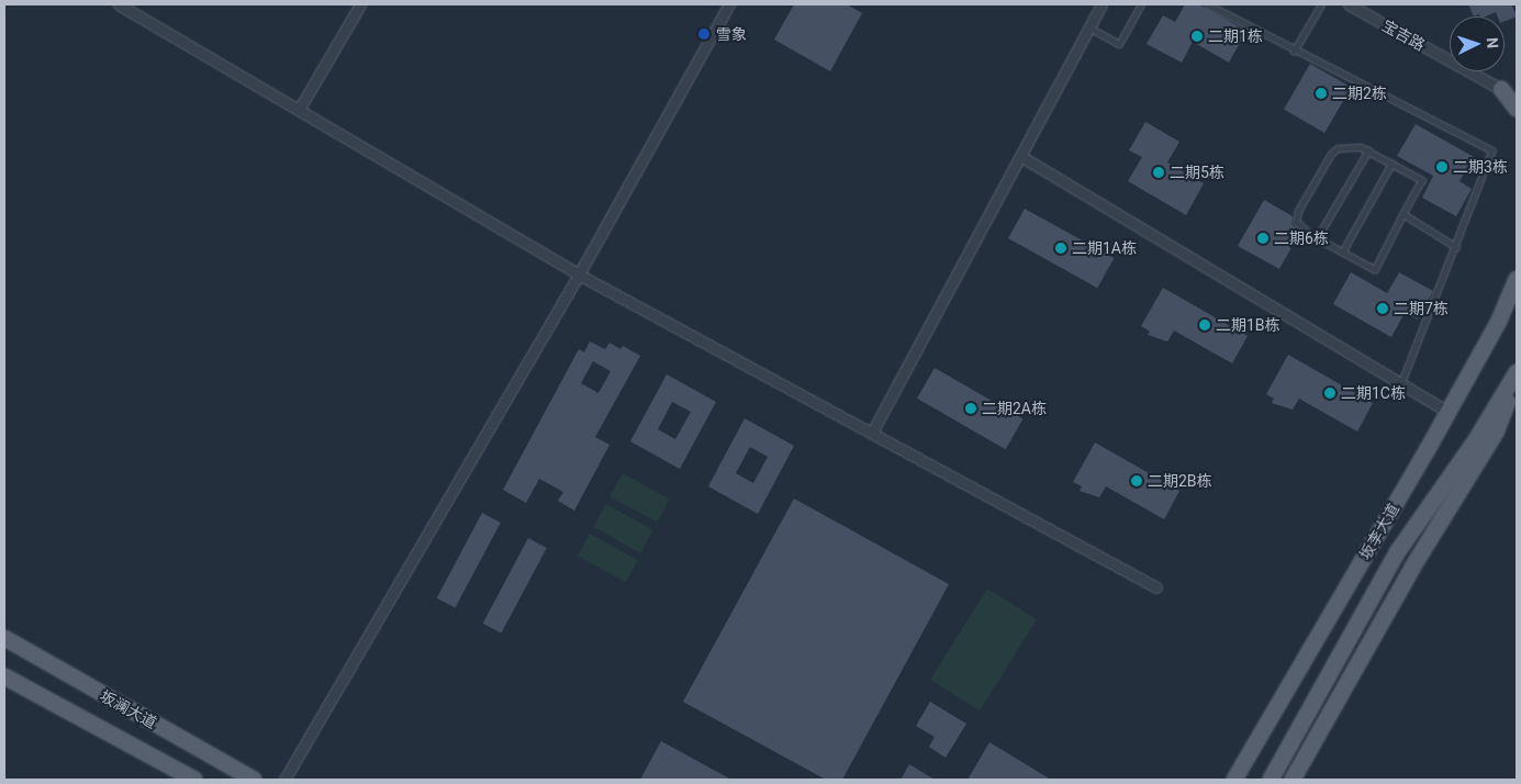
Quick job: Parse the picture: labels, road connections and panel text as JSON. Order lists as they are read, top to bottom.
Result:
{
  "streets": {
    "main road": ["坂李大道", "坂澜大道"],
    "street": ["宝吉路"]
  },
  "places": [
    "雪象",
    "二期1栋",
    "二期2栋",
    "二期3栋",
    "二期5栋",
    "二期6栋",
    "二期1A栋",
    "二期7栋",
    "二期1B栋",
    "二期1C栋",
    "二期2A栋",
    "二期2B栋"
  ],
  "north": "right"
}
